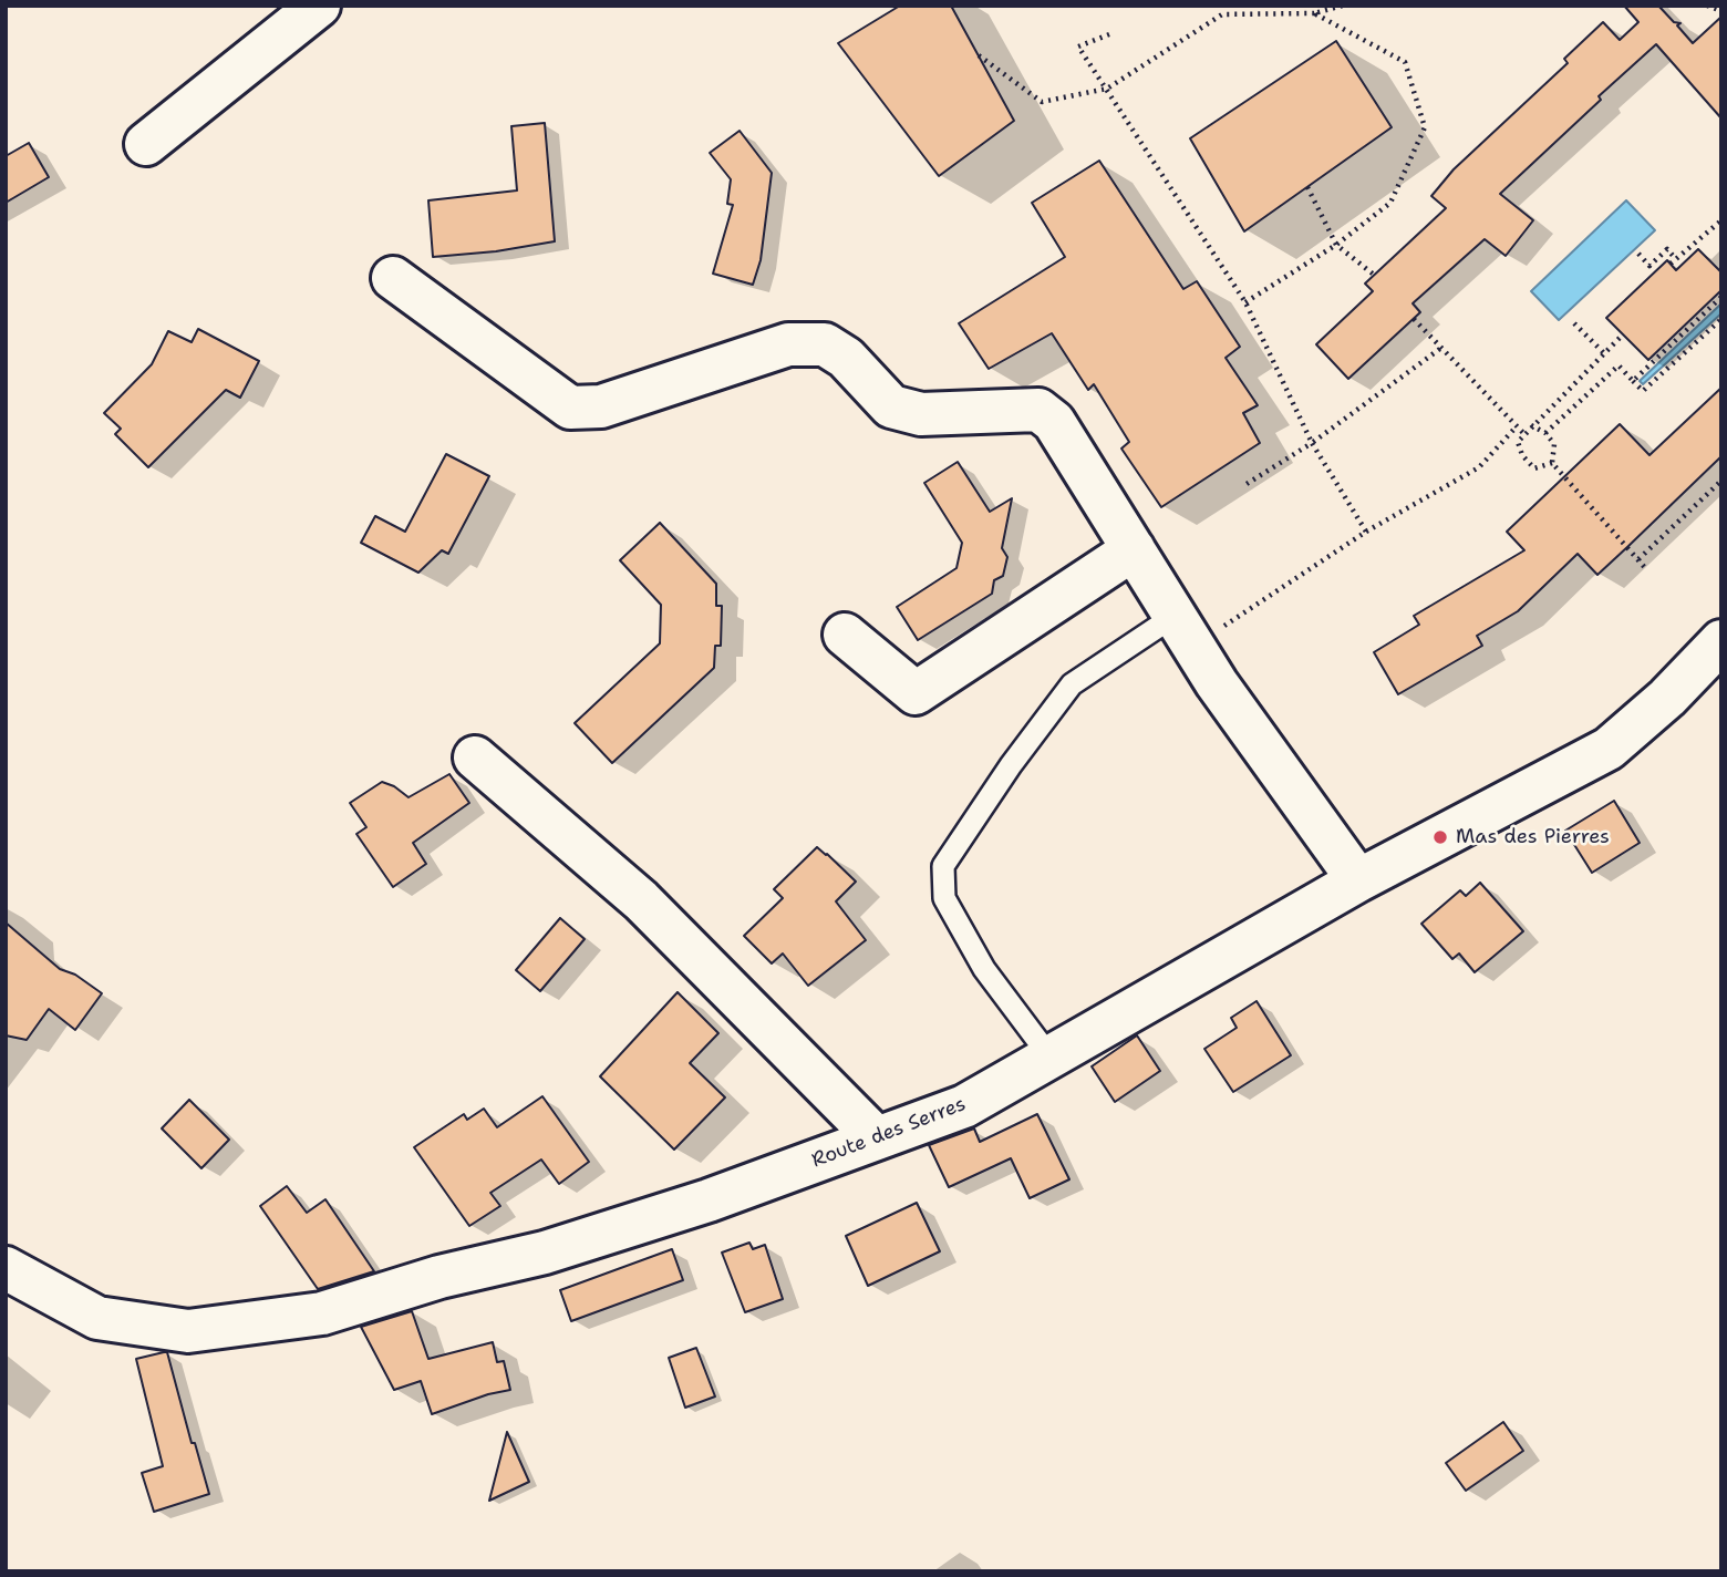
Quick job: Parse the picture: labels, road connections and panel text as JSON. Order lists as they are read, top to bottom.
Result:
{
  "streets": {
    "street": ["Route des Serres"]
  },
  "places": ["Mas des Pierres"]
}
